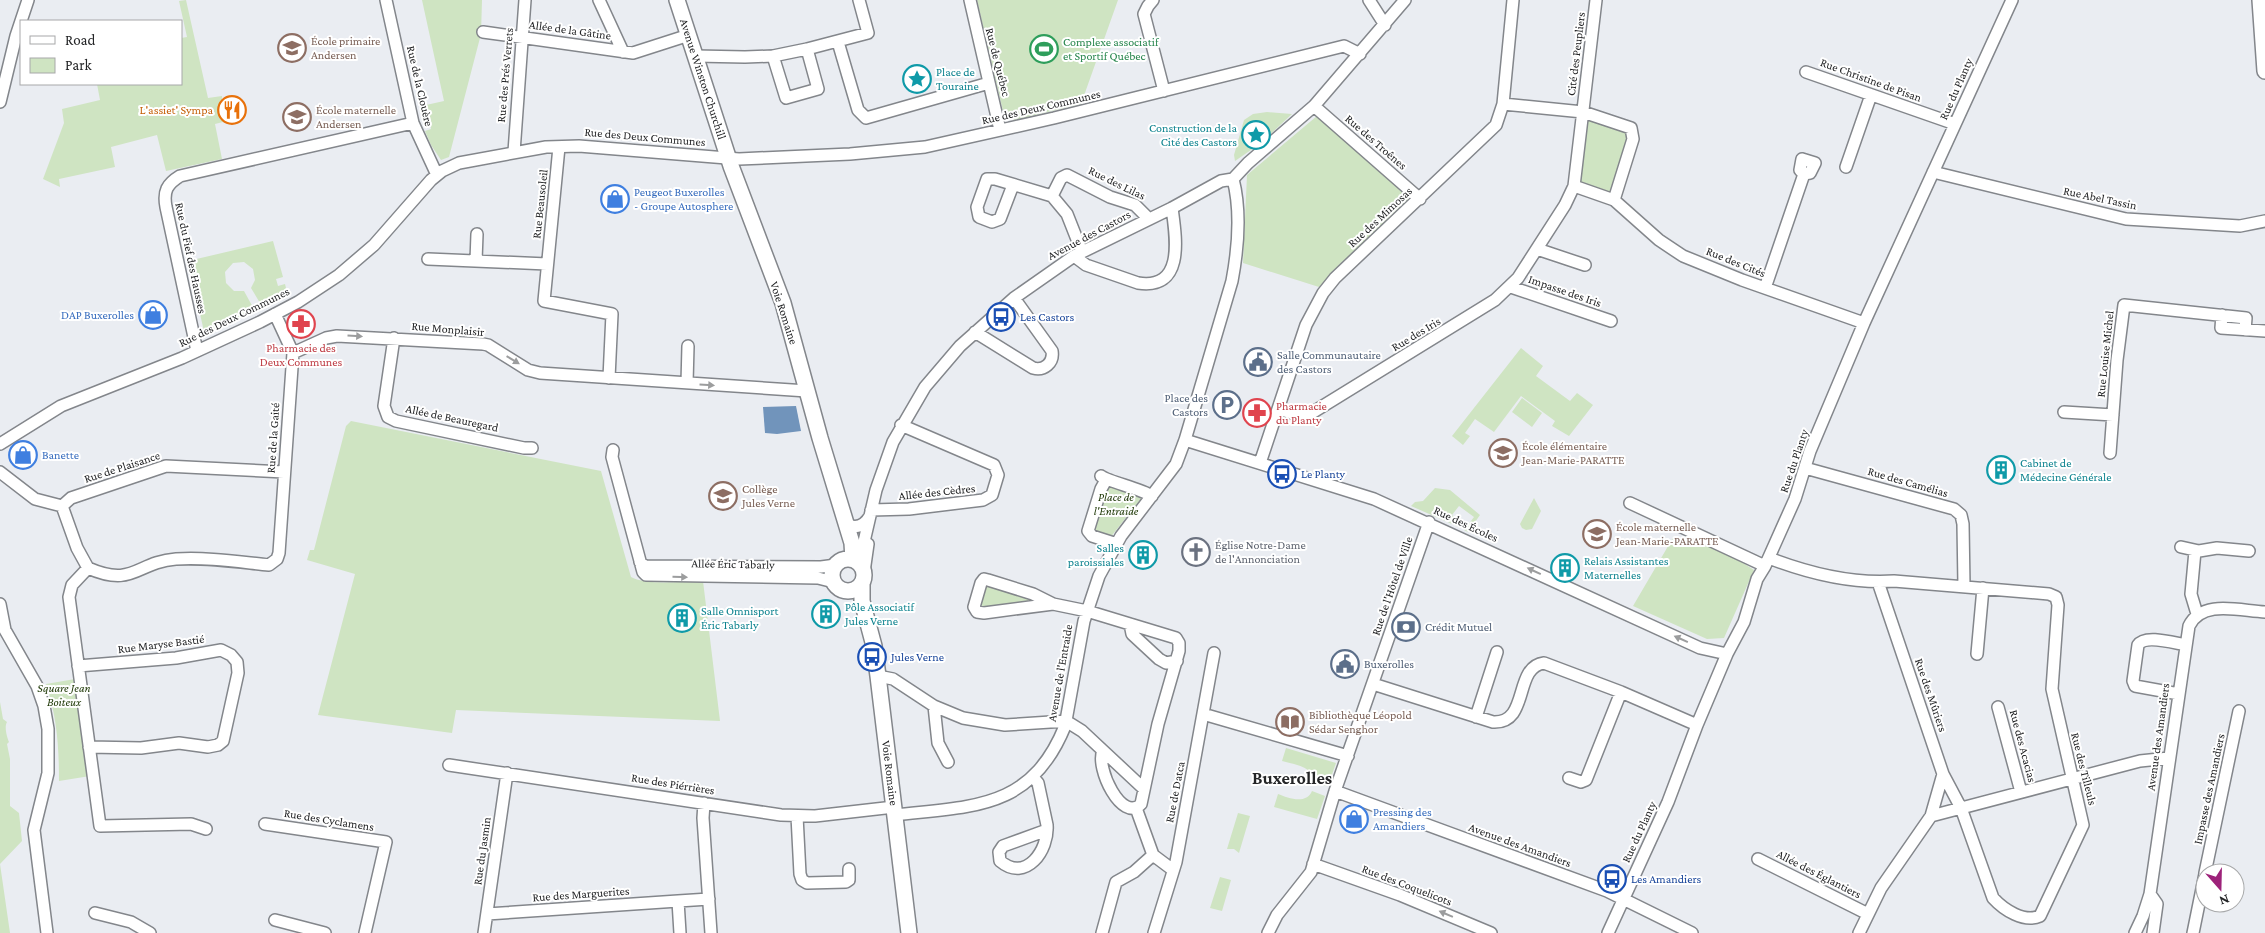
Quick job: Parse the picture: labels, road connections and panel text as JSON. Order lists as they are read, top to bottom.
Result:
{
  "streets": {
    "street": [
      "Allée de la Gâtine",
      "Cité des Peupliers",
      "Rue de Québec",
      "Rue des Prés Verrets",
      "Avenue Winston Churchill",
      "Rue Christine de Pisan",
      "Rue de la Clouère",
      "Rue du Planty",
      "Rue des Deux Communes",
      "Rue des Troênes",
      "Rue des Lilas",
      "Rue Abel Tassin",
      "Rue Beausoleil",
      "Rue des Mimosas",
      "Avenue des Castors",
      "Rue du Fief des Hausses",
      "Rue des Cités",
      "Impasse des Iris",
      "Voie Romaine",
      "Rue Monplaisir",
      "Rue des Iris",
      "Rue Louise Michel",
      "Allée de Beauregard",
      "Rue de la Gaité",
      "Rue de Plaisance",
      "Rue des Camélias",
      "Allée des Cèdres",
      "Rue des Écoles",
      "Allée Éric Tabarly",
      "Rue de l'Hôtel de Ville",
      "Rue Maryse Bastié",
      "Avenue de l'Entraide",
      "Rue des Mûriers",
      "Avenue des Amandiers",
      "Rue des Acacias",
      "Rue des Tilleuls",
      "Rue des Piérrières",
      "Impasse des Amandiers",
      "Rue de Datca",
      "Rue des Cyclamens",
      "Rue du Jasmin",
      "Allée des Églantiers",
      "Rue des Coquelicots",
      "Rue des Marguerites"
    ]
  },
  "crossings": [
    ["Allée de la Gâtine", "Rue des Prés Verrets"],
    ["Allée de la Gâtine", "Avenue Winston Churchill"],
    ["Cité des Peupliers", "Rue des Mimosas"],
    ["Cité des Peupliers", "Rue des Cités"],
    ["Cité des Peupliers", "Impasse des Iris"],
    ["Cité des Peupliers", "Rue des Iris"],
    ["Rue de Québec", "Rue des Deux Communes"],
    ["Rue des Prés Verrets", "Rue des Deux Communes"],
    ["Avenue Winston Churchill", "Rue des Deux Communes"],
    ["Avenue Winston Churchill", "Voie Romaine"],
    ["Rue Christine de Pisan", "Rue du Planty"],
    ["Rue de la Clouère", "Rue des Deux Communes"],
    ["Rue de la Clouère", "Rue du Fief des Hausses"],
    ["Rue du Planty", "Rue Abel Tassin"],
    ["Rue du Planty", "Rue des Cités"],
    ["Rue du Planty", "Rue des Camélias"],
    ["Rue du Planty", "Rue des Écoles"],
    ["Rue du Planty", "Avenue des Amandiers"],
    ["Rue du Planty", "Rue des Tilleuls"],
    ["Rue des Deux Communes", "Rue Beausoleil"],
    ["Rue des Deux Communes", "Avenue des Castors"],
    ["Rue des Deux Communes", "Rue du Fief des Hausses"],
    ["Rue des Deux Communes", "Voie Romaine"],
    ["Rue des Deux Communes", "Rue de la Gaité"],
    ["Rue des Troênes", "Rue des Mimosas"],
    ["Rue des Troênes", "Avenue des Castors"],
    ["Rue des Lilas", "Avenue des Castors"],
    ["Rue Beausoleil", "Rue Monplaisir"],
    ["Rue des Mimosas", "Rue des Iris"],
    ["Rue des Mimosas", "Rue des Écoles"],
    ["Avenue des Castors", "Voie Romaine"],
    ["Avenue des Castors", "Allée des Cèdres"],
    ["Avenue des Castors", "Allée Éric Tabarly"],
    ["Avenue des Castors", "Avenue de l'Entraide"],
    ["Impasse des Iris", "Rue des Iris"],
    ["Voie Romaine", "Rue Monplaisir"],
    ["Voie Romaine", "Allée Éric Tabarly"],
    ["Voie Romaine", "Avenue de l'Entraide"],
    ["Voie Romaine", "Rue des Piérrières"],
    ["Rue Monplaisir", "Allée de Beauregard"],
    ["Rue Monplaisir", "Rue de la Gaité"],
    ["Rue de la Gaité", "Rue de Plaisance"],
    ["Rue des Camélias", "Rue des Tilleuls"],
    ["Rue des Écoles", "Rue de l'Hôtel de Ville"],
    ["Rue des Écoles", "Avenue de l'Entraide"],
    ["Rue de l'Hôtel de Ville", "Avenue des Amandiers"],
    ["Rue de l'Hôtel de Ville", "Rue des Coquelicots"],
    ["Avenue de l'Entraide", "Rue des Piérrières"],
    ["Rue des Mûriers", "Rue des Tilleuls"],
    ["Avenue des Amandiers", "Rue des Acacias"],
    ["Rue des Acacias", "Rue des Tilleuls"],
    ["Rue des Piérrières", "Rue du Jasmin"],
    ["Rue du Jasmin", "Rue des Marguerites"]
  ],
  "one_way": ["Rue Monplaisir", "Rue des Écoles", "Rue des Coquelicots"],
  "districts": ["Buxerolles"],
  "parks": ["Place de l'Entraide", "Square Jean Boiteux"],
  "places": {
    "school or university": [
      "École primaire Andersen",
      "École maternelle Andersen",
      "École élémentaire Jean-Marie-PARATTE",
      "Collège Jules Verne",
      "École maternelle Jean-Marie-PARATTE"
    ],
    "sports": ["Complexe associatif et Sportif Québec"],
    "place": ["Place de Touraine", "Construction de la Cité des Castors"],
    "restaurant": ["L'assiet' Sympa"],
    "shop": [
      "Peugeot Buxerolles - Groupe Autosphere",
      "DAP Buxerolles",
      "Banette",
      "Pressing des Amandiers"
    ],
    "bus stop": [
      "Les Castors",
      "Le Planty",
      "Jules Verne",
      "Les Amandiers"
    ],
    "pharmacy": ["Pharmacie des Deux Communes", "Pharmacie du Planty"],
    "public building": ["Salle Communautaire des Castors", "Buxerolles"],
    "parking": ["Place des Castors"],
    "building": [
      "Cabinet de Médecine Générale",
      "Salles paroissiales",
      "Relais Assistantes Maternelles",
      "Pôle Associatif Jules Verne",
      "Salle Omnisport Éric Tabarly"
    ],
    "church": ["Église Notre-Dame de l'Annonciation"],
    "bank": ["Crédit Mutuel"],
    "library": ["Bibliothèque Léopold Sédar Senghor"]
  },
  "legend": ["Road", "Park"],
  "north": "bottom"
}
